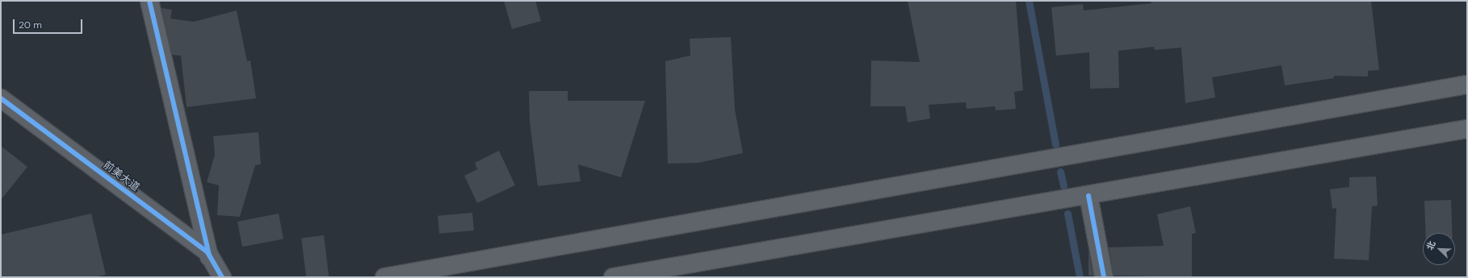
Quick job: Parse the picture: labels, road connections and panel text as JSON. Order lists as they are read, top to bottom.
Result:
{
  "streets": {
    "street": ["前美大道"]
  },
  "scale_bar": "20 m",
  "north": "top left"
}
